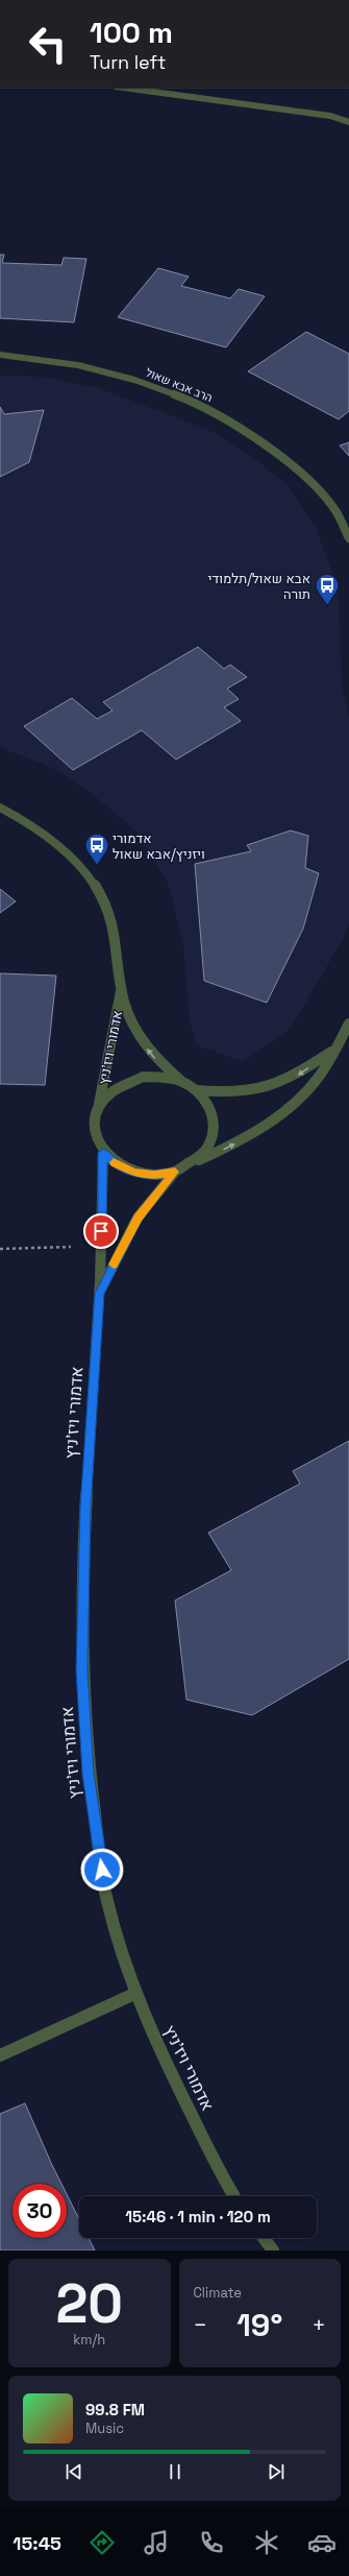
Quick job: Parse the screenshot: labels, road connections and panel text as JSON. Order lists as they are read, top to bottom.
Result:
{
  "streets": {
    "street": ["הרב אבא שאול", "אדמורי ויז'ניץ"]
  },
  "places": {
    "bus stop": ["אבא שאול/תלמודי תורה", "אדמורי ויזניץ/אבא שאול"]
  },
  "page": {
    "turn": ["100 m", "Turn left"],
    "limit": "30",
    "trip": "15:46 · 1 min · 120 m",
    "tile": [
      ["20", "km/h"],
      "Climate"
    ],
    "heat": ["−", "19°", "+"],
    "song": ["99.8 FM", "Music"],
    "tabs": "15:45"
  }
}
